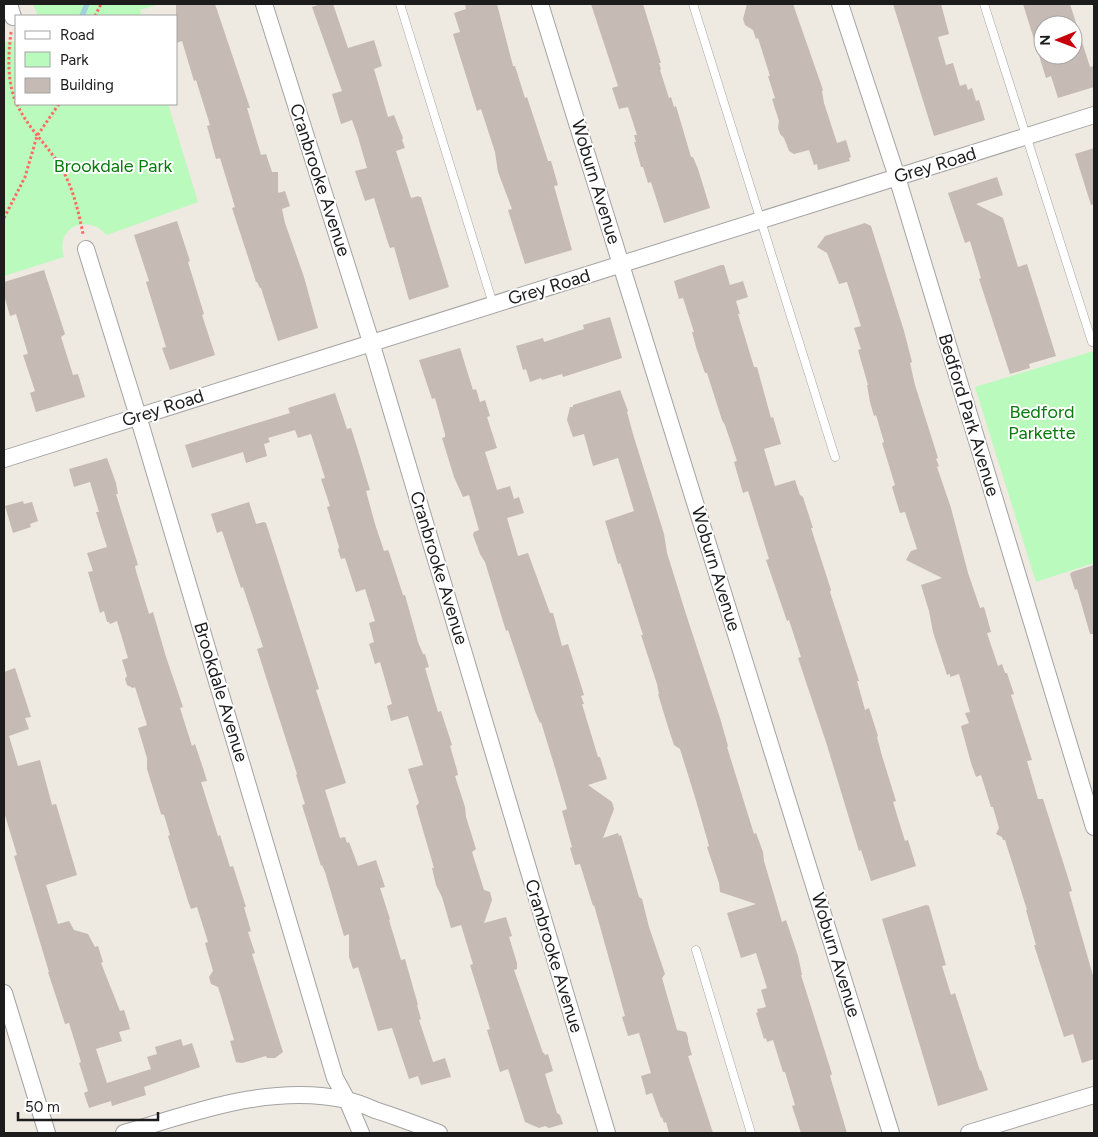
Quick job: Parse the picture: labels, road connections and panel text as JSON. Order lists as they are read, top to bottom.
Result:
{
  "streets": {
    "street": [
      "Grey Road",
      "Cranbrooke Avenue",
      "Woburn Avenue",
      "Bedford Park Avenue",
      "Brookdale Avenue"
    ]
  },
  "crossings": [
    ["Grey Road", "Cranbrooke Avenue"],
    ["Grey Road", "Woburn Avenue"],
    ["Grey Road", "Bedford Park Avenue"],
    ["Grey Road", "Brookdale Avenue"]
  ],
  "parks": ["Brookdale Park", "Bedford Parkette"],
  "legend": ["Road", "Park", "Building"],
  "scale_bar": "50 m",
  "north": "left"
}
